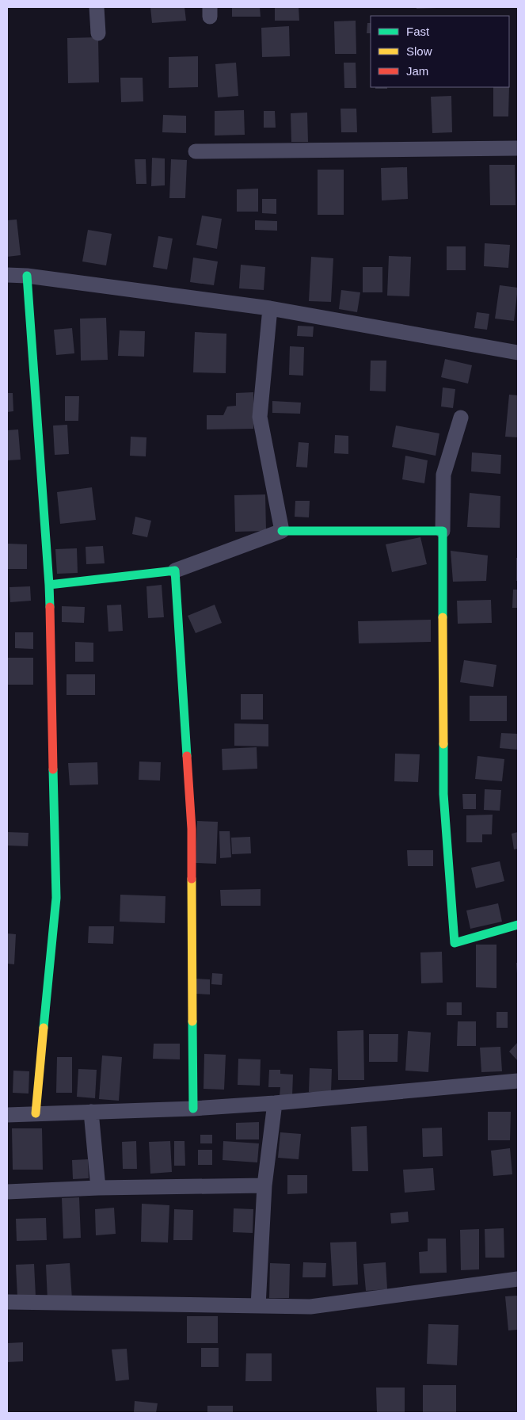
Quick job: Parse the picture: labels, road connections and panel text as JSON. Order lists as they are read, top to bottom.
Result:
{
  "legend": ["Fast", "Slow", "Jam"]
}
